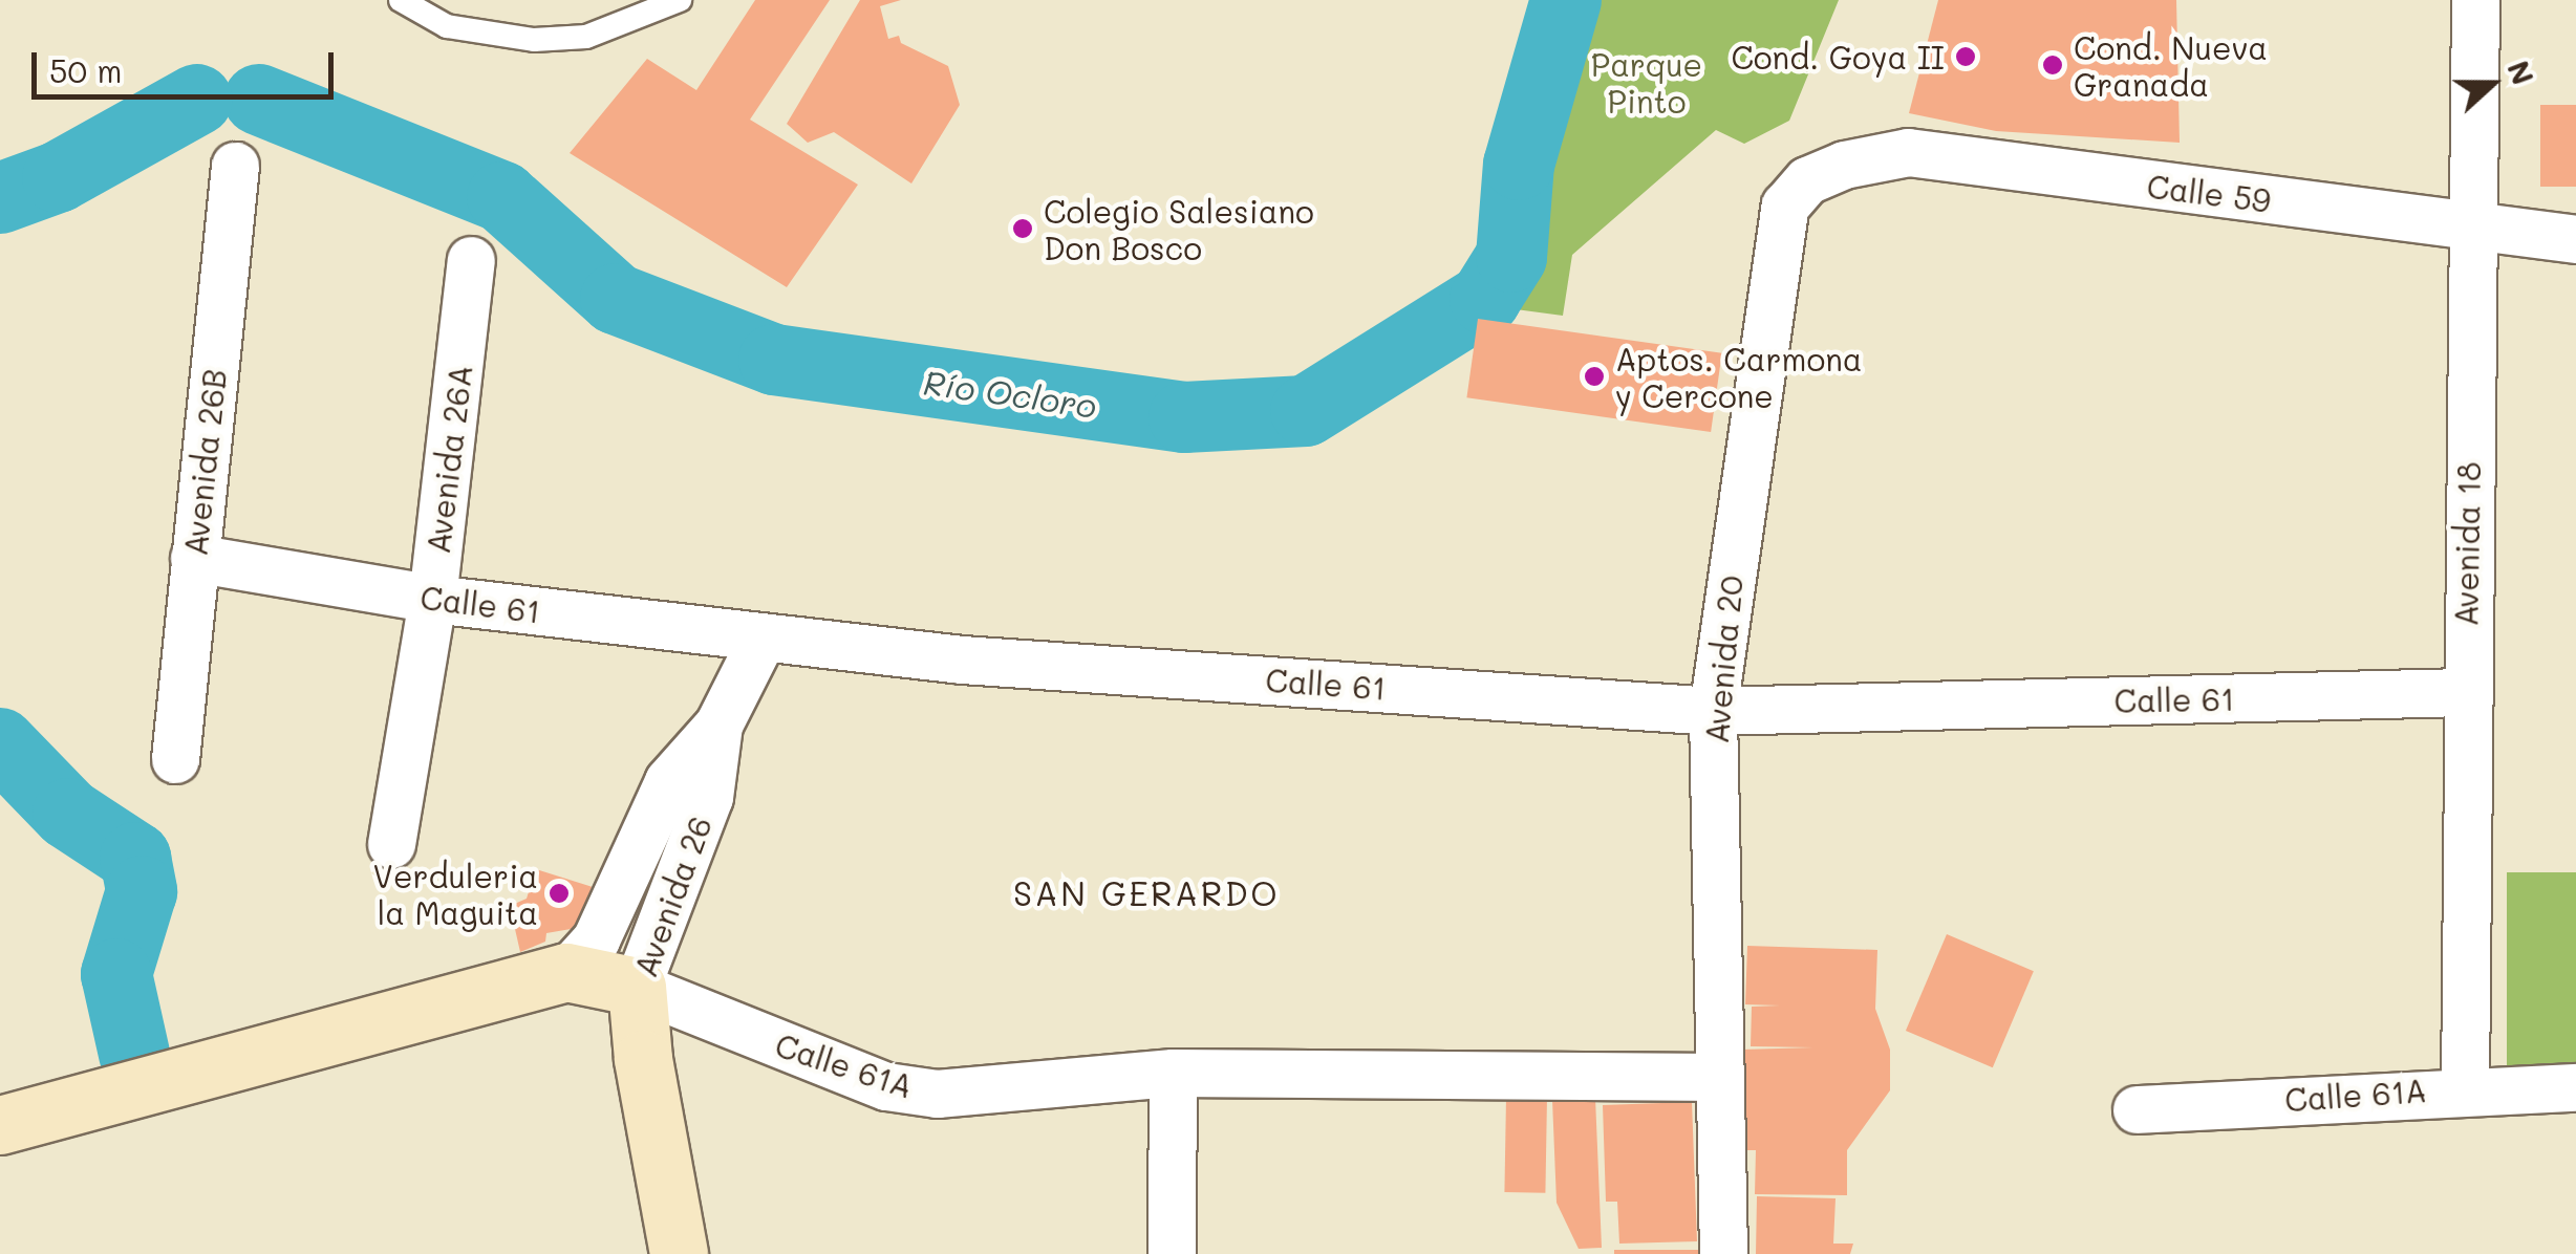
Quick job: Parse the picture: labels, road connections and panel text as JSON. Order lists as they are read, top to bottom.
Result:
{
  "streets": {
    "street": [
      "Calle 59",
      "Avenida 26A",
      "Avenida 26B",
      "Avenida 18",
      "Calle 61",
      "Avenida 20",
      "Avenida 26",
      "Calle 61A"
    ]
  },
  "crossings": [
    ["Calle 59", "Avenida 18"],
    ["Calle 59", "Avenida 20"],
    ["Avenida 26A", "Calle 61"],
    ["Avenida 26B", "Calle 61"],
    ["Avenida 18", "Calle 61"],
    ["Avenida 18", "Calle 61A"],
    ["Calle 61", "Avenida 20"],
    ["Calle 61", "Avenida 26"],
    ["Avenida 20", "Calle 61A"],
    ["Avenida 26", "Calle 61A"]
  ],
  "districts": ["SAN GERARDO"],
  "water": ["Río Ocloro"],
  "parks": ["Parque Pinto"],
  "places": [
    "Cond. Goya II",
    "Cond. Nueva Granada",
    "Colegio Salesiano Don Bosco",
    "Aptos. Carmona y Cercone",
    "Verduleria la Maguita"
  ],
  "scale_bar": "50 m",
  "north": "right"
}
